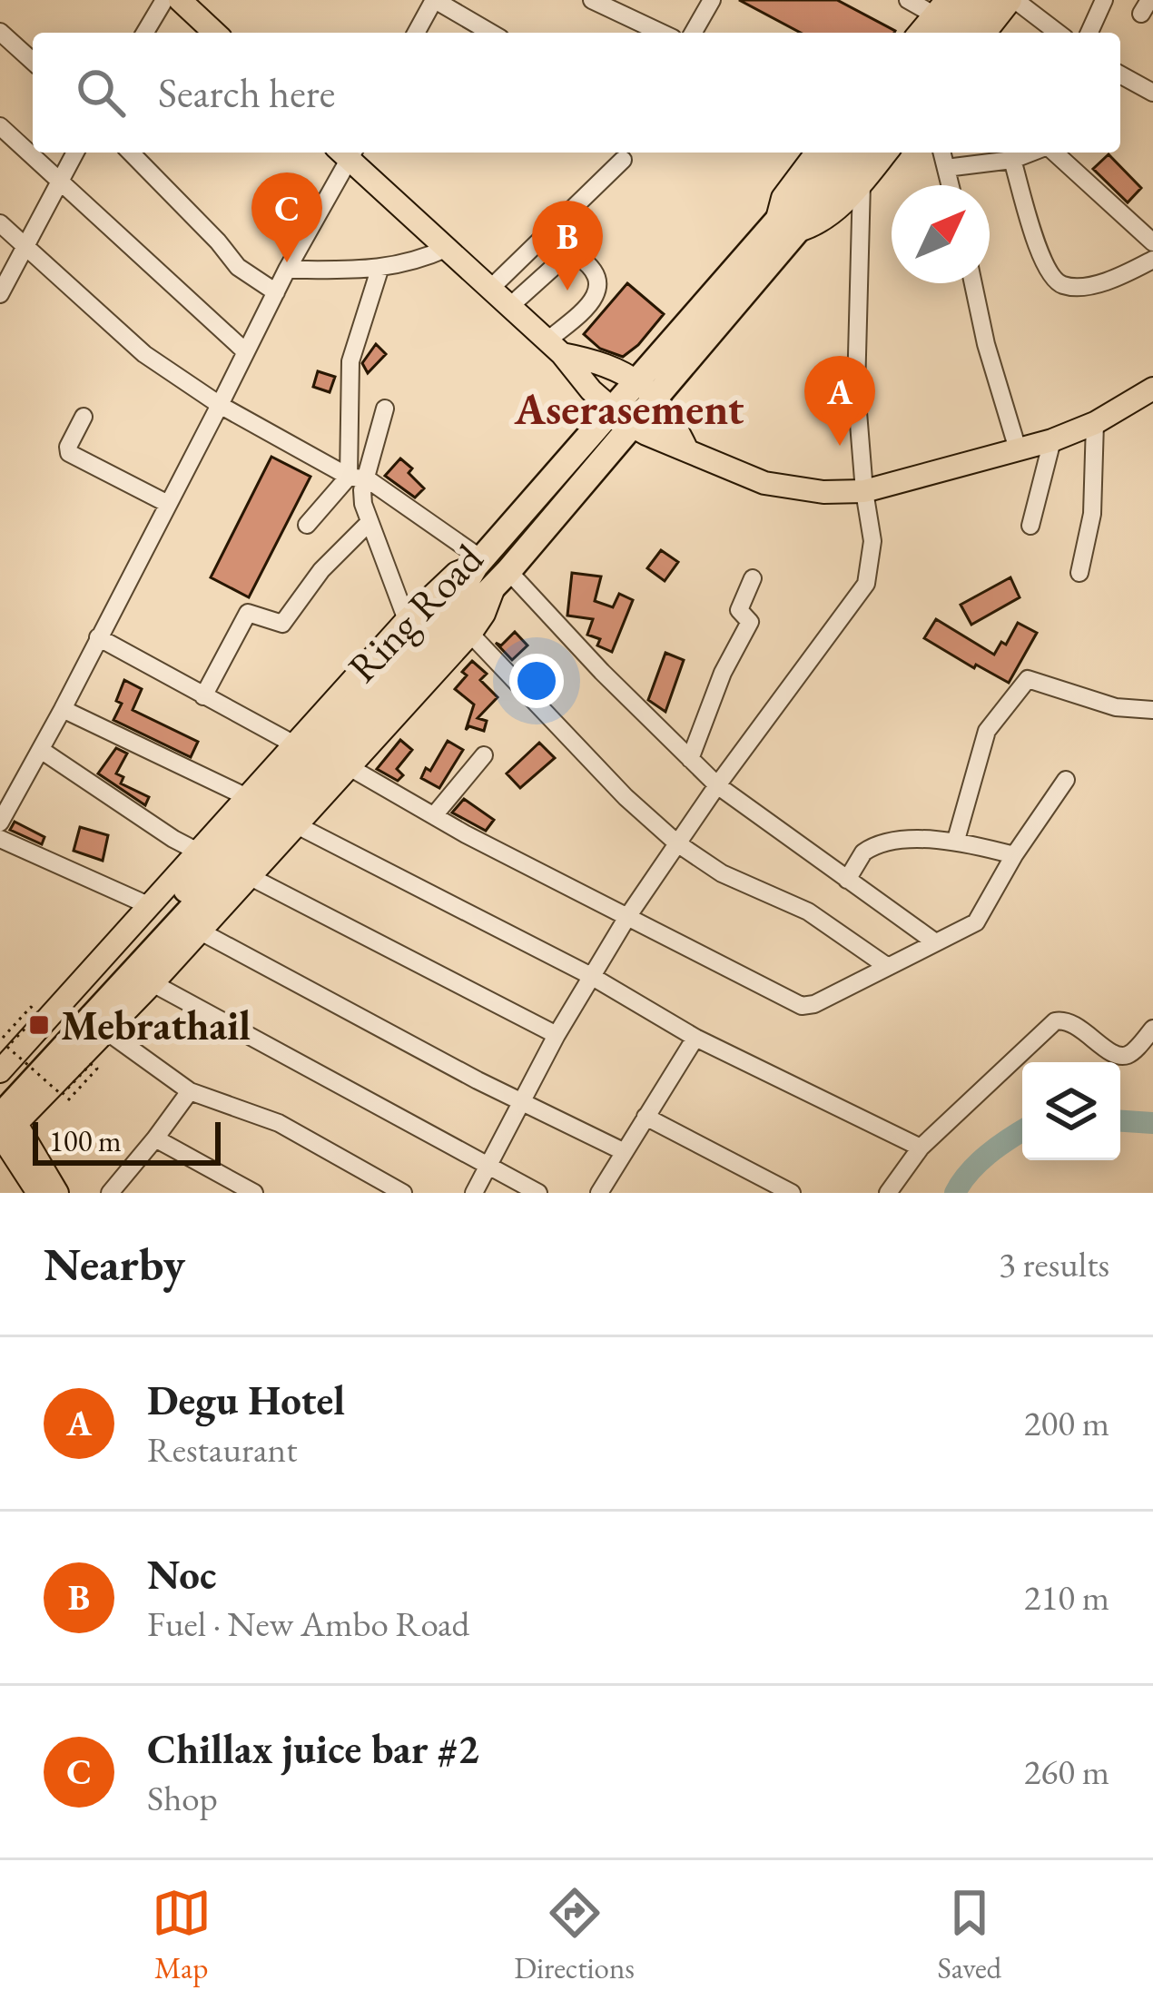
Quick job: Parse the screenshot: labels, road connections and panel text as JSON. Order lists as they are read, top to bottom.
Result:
{
  "streets": {
    "highway": ["Ring Road"]
  },
  "districts": ["Aserasement"],
  "places": {
    "transit": ["Mebrathail"]
  },
  "scale_bar": "100 m",
  "north": "top right",
  "page": {
    "search": "Search here",
    "pins": ["C", "B", "A"],
    "scale": "100 m",
    "heading": ["Nearby", "3 results"],
    "list": [
      {
        "mark": "A",
        "name": "Degu Hotel",
        "note": "Restaurant",
        "value": "200 m"
      },
      {
        "mark": "B",
        "name": "Noc",
        "note": "Fuel · New Ambo Road",
        "value": "210 m"
      },
      {
        "mark": "C",
        "name": "Chillax juice bar #2",
        "note": "Shop",
        "value": "260 m"
      }
    ],
    "nav": ["Map", "Directions", "Saved"]
  }
}
